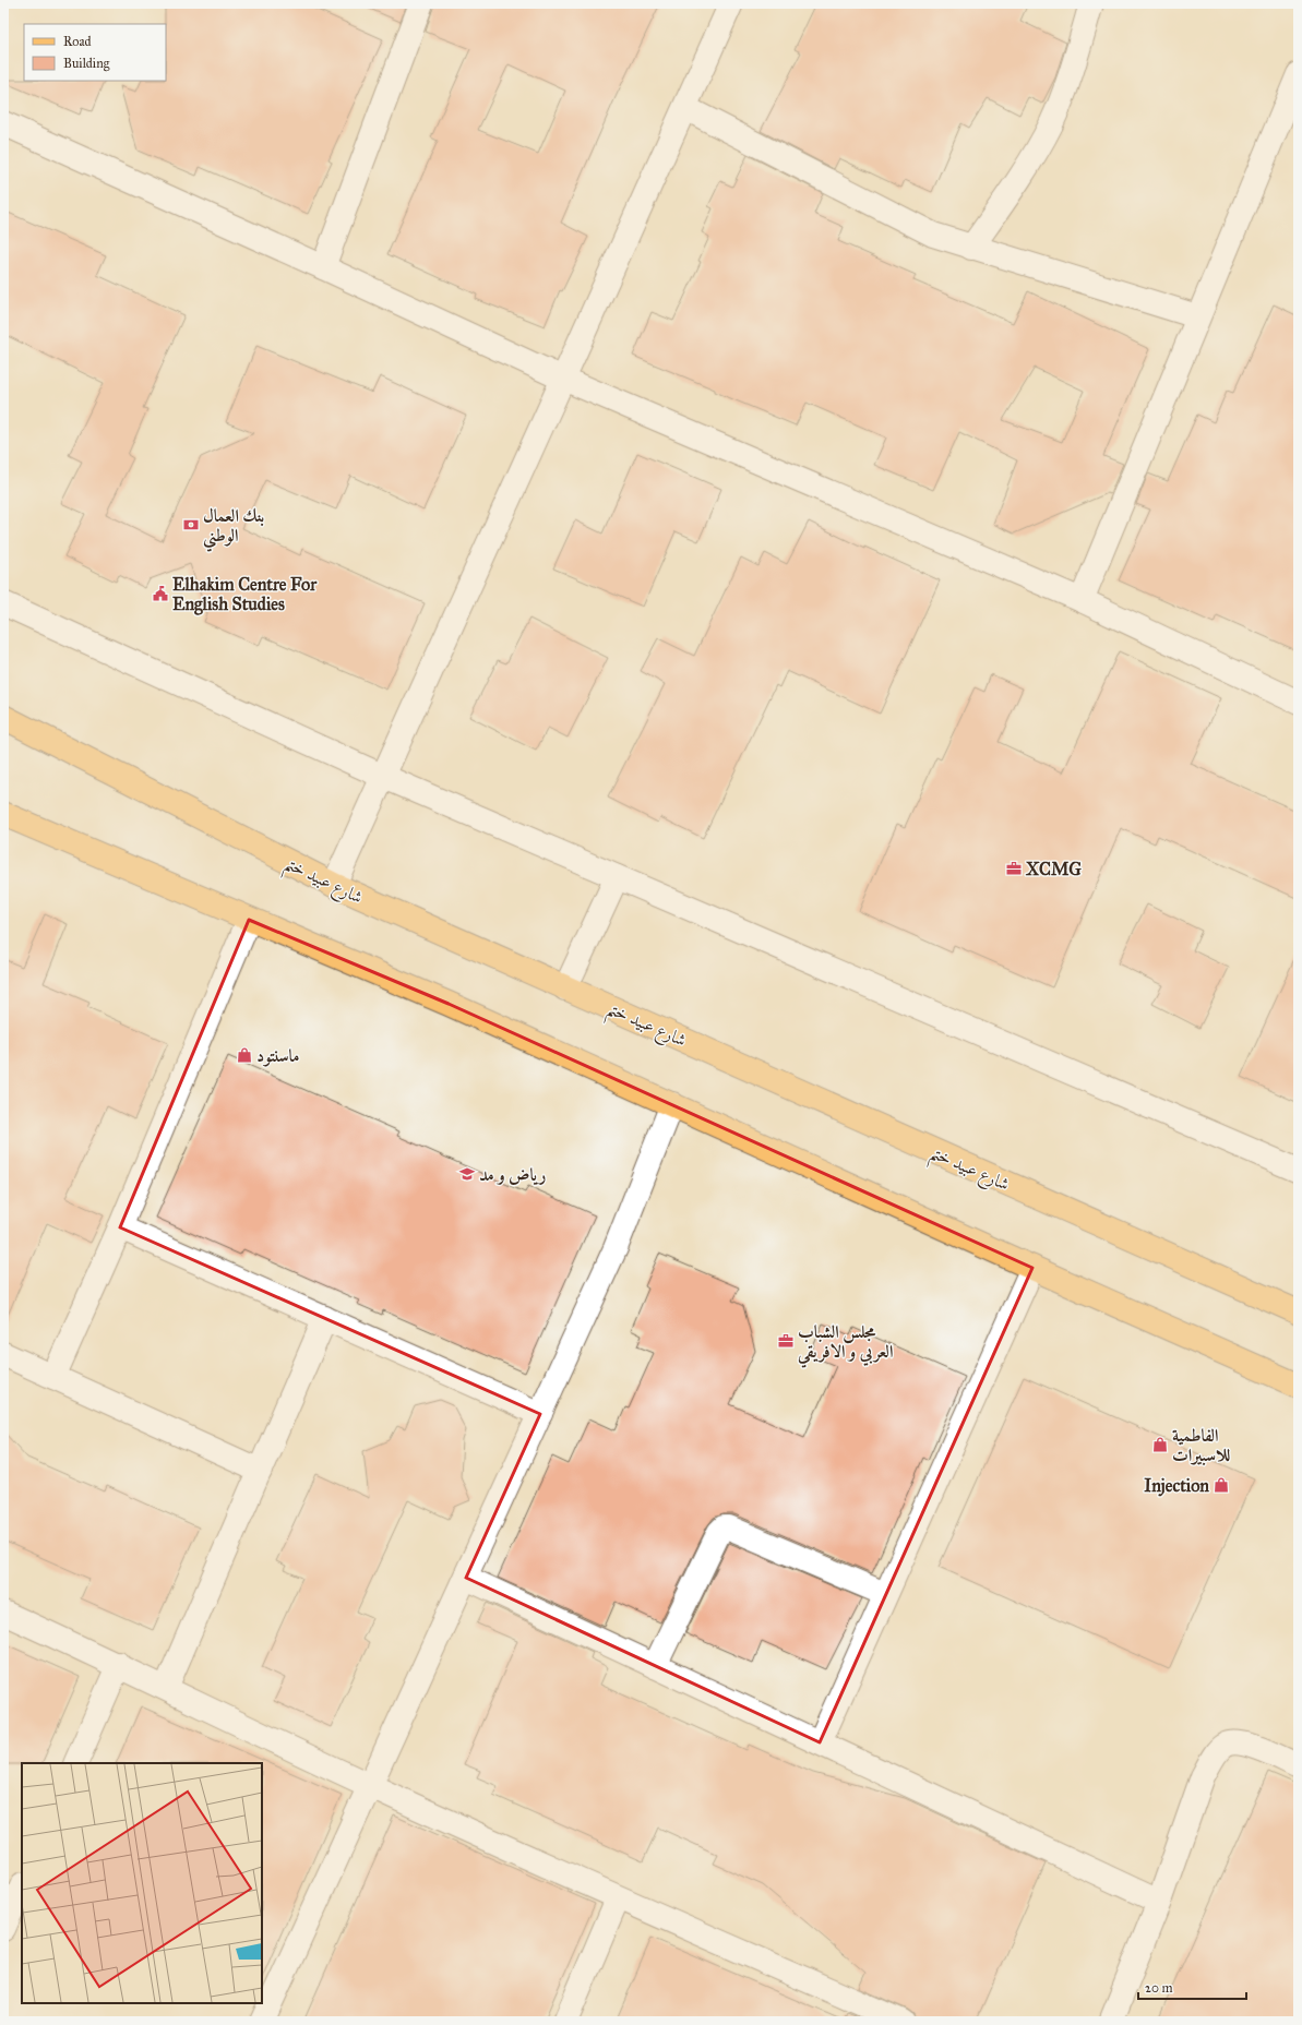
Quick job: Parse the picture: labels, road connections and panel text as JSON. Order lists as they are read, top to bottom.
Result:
{
  "streets": {
    "main road": ["شارع عبيد ختم"]
  },
  "places": {
    "bank": ["بنك العمال الوطني"],
    "public building": ["Elhakim Centre For English Studies"],
    "office": ["XCMG", "مجلس الشباب العربي و الافريقي"],
    "shop": ["ماسنتود", "الفاطمية للاسبيرات", "Injection"],
    "school or university": ["رياض و مد"]
  },
  "legend": ["Road", "Building"],
  "scale_bar": "20 m"
}
